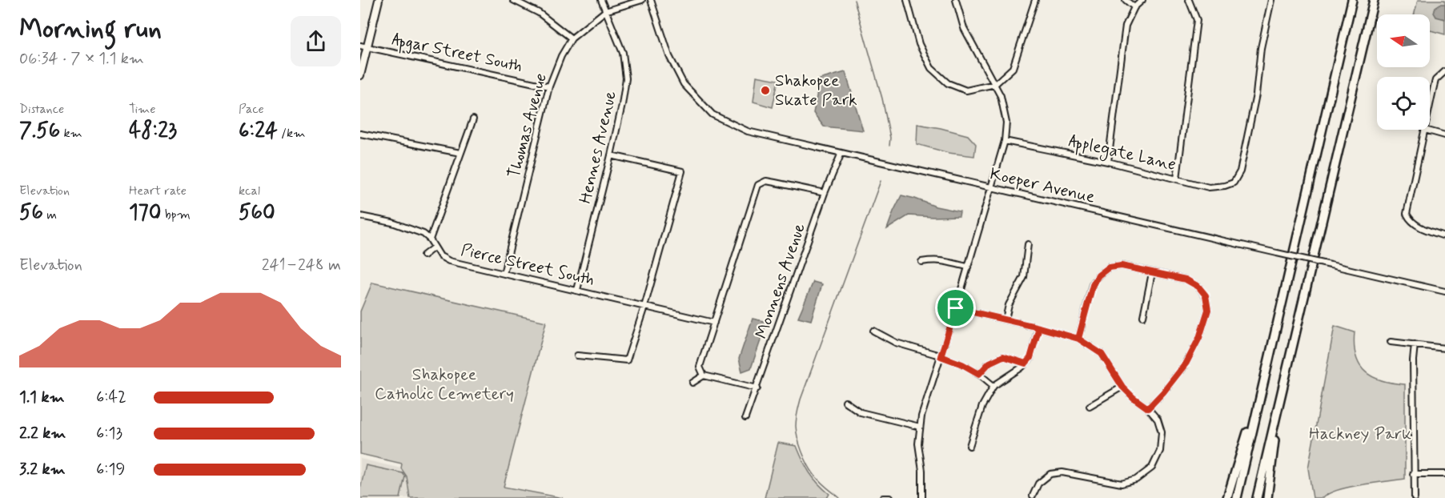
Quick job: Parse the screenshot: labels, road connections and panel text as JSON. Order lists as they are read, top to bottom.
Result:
{
  "streets": {
    "street": [
      "Apgar Street South",
      "Thomas Avenue",
      "Hennes Avenue",
      "Applegate Lane",
      "Koeper Avenue",
      "Pierce Street South",
      "Monnens Avenue"
    ]
  },
  "crossings": [
    ["Apgar Street South", "Thomas Avenue"],
    ["Thomas Avenue", "Hennes Avenue"],
    ["Thomas Avenue", "Pierce Street South"],
    ["Hennes Avenue", "Pierce Street South"],
    ["Koeper Avenue", "Monnens Avenue"]
  ],
  "parks": ["Shakopee Catholic Cemetery", "Hackney Park"],
  "places": ["Shakopee Skate Park"],
  "north": "left",
  "page": {
    "heading": ["Morning run", "06:34 · 7 × 1.1 km"],
    "stats": [
      ["Distance", "7.56 km"],
      ["Time", "48:23"],
      ["Pace", "6:24 /km"],
      ["Elevation", "56 m"],
      ["Heart rate", "170 bpm"],
      ["kcal", "560"]
    ],
    "chart": ["Elevation", "241–248 m"],
    "list": [
      {
        "name": "1.1 km",
        "note": "6:42"
      },
      {
        "name": "2.2 km",
        "note": "6:13"
      },
      {
        "name": "3.2 km",
        "note": "6:19"
      }
    ]
  }
}
